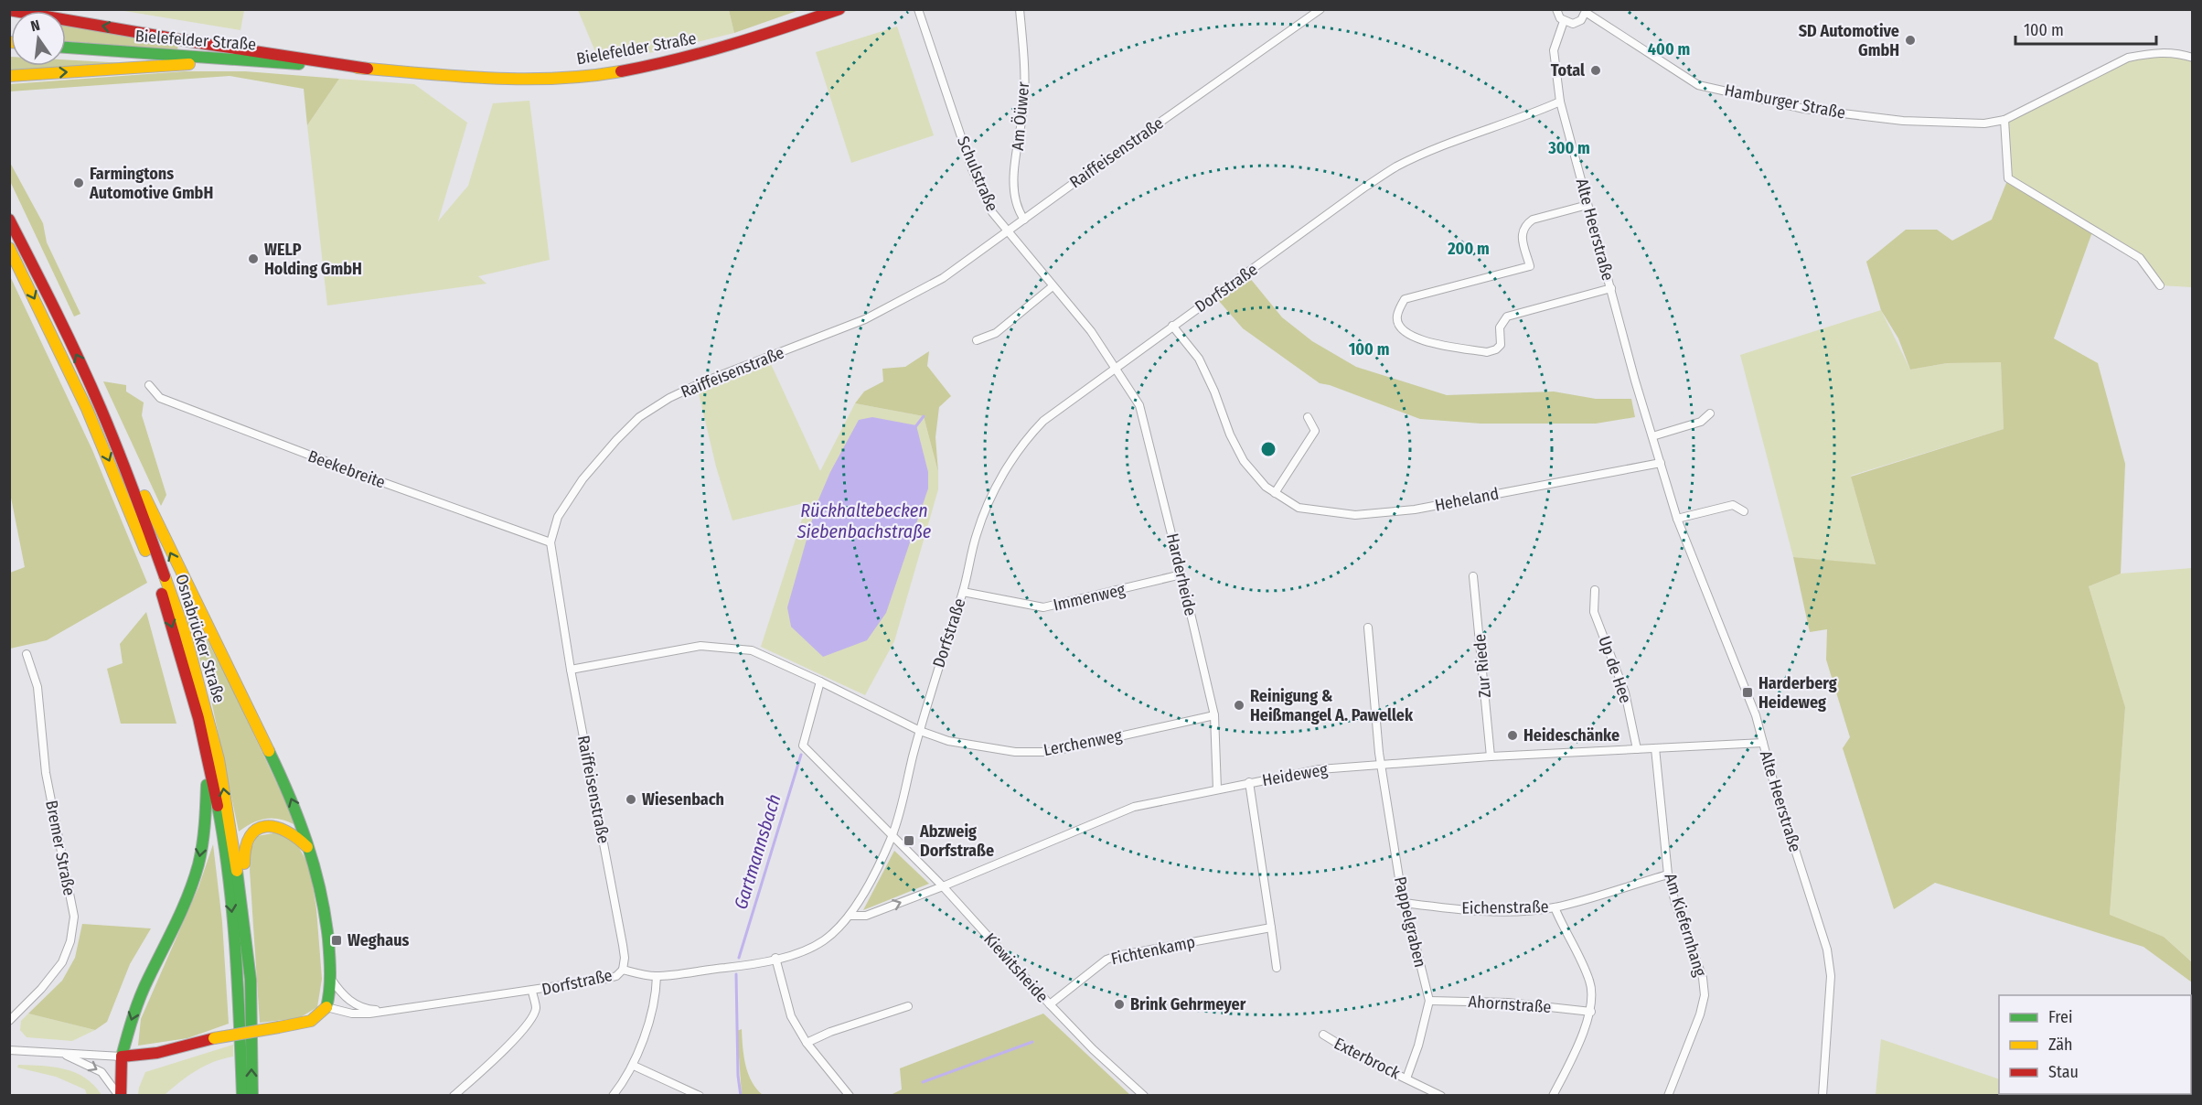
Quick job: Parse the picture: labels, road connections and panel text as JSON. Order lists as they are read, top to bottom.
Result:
{
  "streets": {
    "main road": ["Bielefelder Straße", "Osnabrücker Straße"],
    "street": [
      "Hamburger Straße",
      "Am Öüwer",
      "Raiffeisenstraße",
      "Schulstraße",
      "Alte Heerstraße",
      "Dorfstraße",
      "Beekebreite",
      "Heheland",
      "Harderheide",
      "Immenweg",
      "Zur Riede",
      "Up de Hee",
      "Lerchenweg",
      "Heideweg",
      "Bremer Straße",
      "Eichenstraße",
      "Pappelgraben",
      "Am Kiefernhang",
      "Fichtenkamp",
      "Kiewitsheide",
      "Ahornstraße",
      "Exterbrock"
    ]
  },
  "crossings": [
    ["Am Öüwer", "Raiffeisenstraße"],
    ["Raiffeisenstraße", "Schulstraße"],
    ["Raiffeisenstraße", "Dorfstraße"],
    ["Raiffeisenstraße", "Beekebreite"],
    ["Raiffeisenstraße", "Lerchenweg"],
    ["Schulstraße", "Dorfstraße"],
    ["Schulstraße", "Harderheide"],
    ["Alte Heerstraße", "Dorfstraße"],
    ["Alte Heerstraße", "Heheland"],
    ["Alte Heerstraße", "Heideweg"],
    ["Dorfstraße", "Heheland"],
    ["Dorfstraße", "Harderheide"],
    ["Dorfstraße", "Immenweg"],
    ["Dorfstraße", "Lerchenweg"],
    ["Dorfstraße", "Heideweg"],
    ["Dorfstraße", "Kiewitsheide"],
    ["Harderheide", "Immenweg"],
    ["Harderheide", "Lerchenweg"],
    ["Harderheide", "Heideweg"],
    ["Zur Riede", "Heideweg"],
    ["Up de Hee", "Heideweg"],
    ["Lerchenweg", "Kiewitsheide"],
    ["Heideweg", "Pappelgraben"],
    ["Heideweg", "Am Kiefernhang"],
    ["Heideweg", "Kiewitsheide"],
    ["Eichenstraße", "Pappelgraben"],
    ["Eichenstraße", "Am Kiefernhang"],
    ["Pappelgraben", "Ahornstraße"],
    ["Pappelgraben", "Exterbrock"],
    ["Fichtenkamp", "Kiewitsheide"]
  ],
  "water": ["Rückhaltebecken Siebenbachstraße", "Gartmannsbach"],
  "places": {
    "other": [
      "SD Automotive GmbH",
      "Total",
      "Farmingtons Automotive GmbH",
      "WELP Holding GmbH",
      "Reinigung & Heißmangel A. Pawellek",
      "Heideschänke",
      "Wiesenbach",
      "Brink Gehrmeyer"
    ],
    "transit": ["Harderberg Heideweg", "Abzweig Dorfstraße", "Weghaus"]
  },
  "legend": ["Frei", "Zäh", "Stau"],
  "scale_bar": "100 m",
  "north": "top",
  "rings": [
    "400 m",
    "300 m",
    "200 m",
    "100 m"
  ]
}
